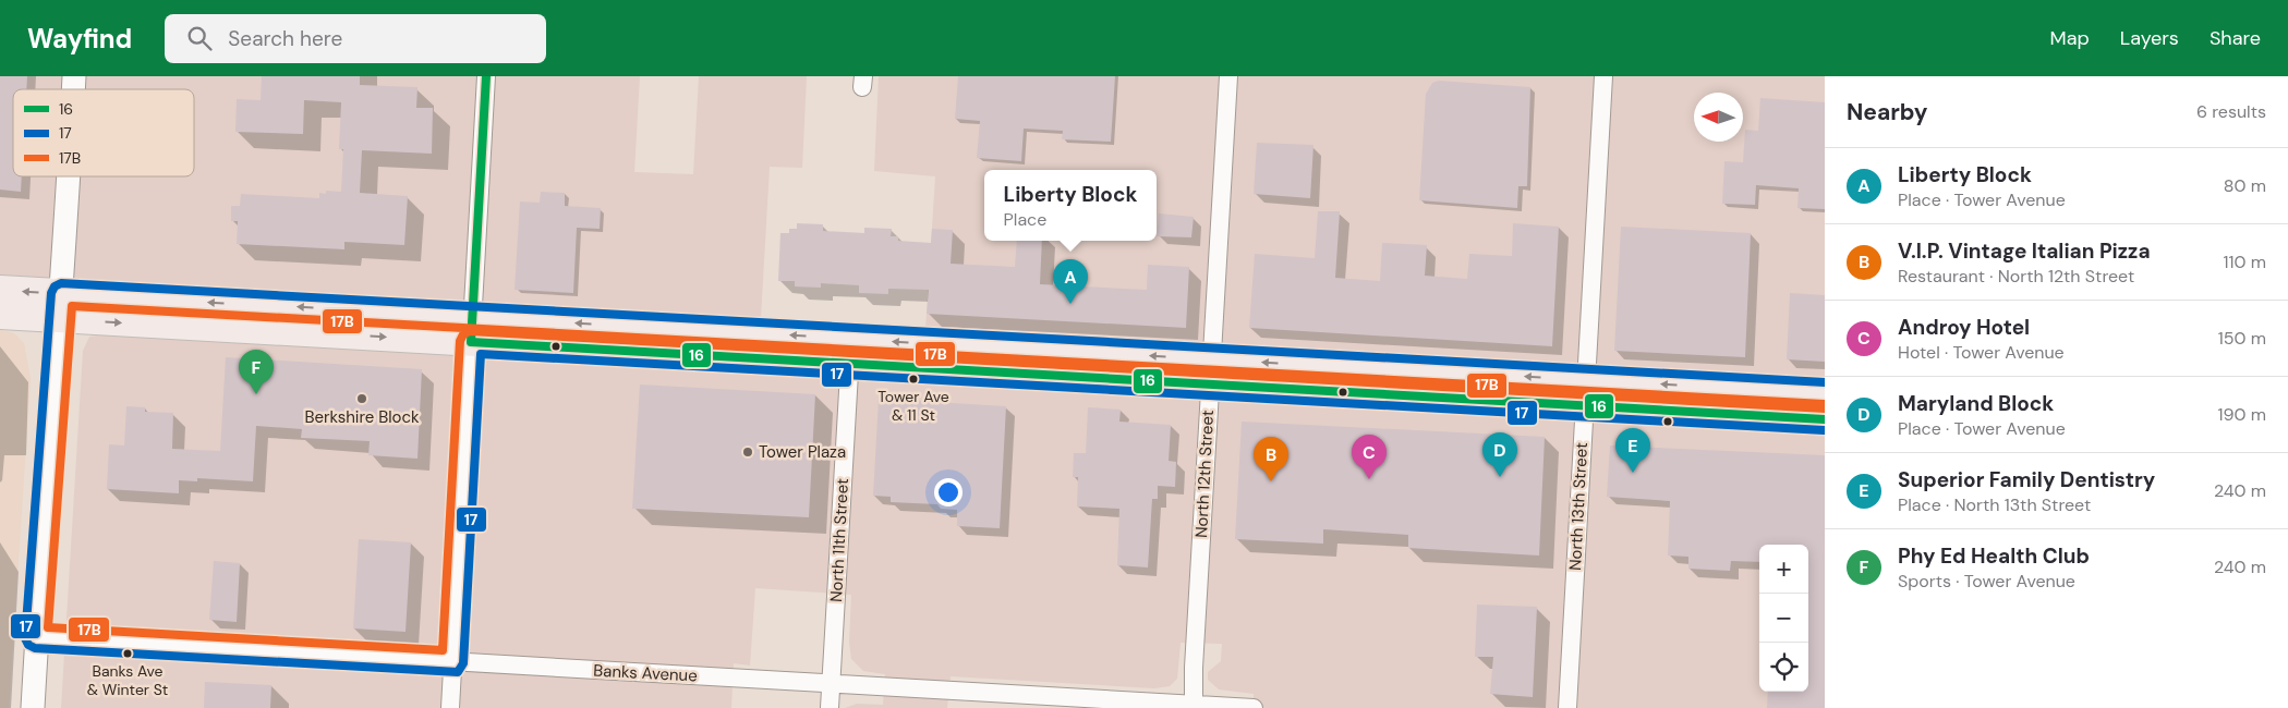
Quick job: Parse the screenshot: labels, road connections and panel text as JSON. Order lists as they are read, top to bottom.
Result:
{
  "streets": {
    "street": [
      "North 12th Street",
      "North 13th Street",
      "North 11th Street",
      "Banks Avenue"
    ]
  },
  "crossings": [
    ["North 12th Street", "Banks Avenue"],
    ["North 11th Street", "Banks Avenue"]
  ],
  "places": [
    "Tower Ave & 11 St",
    "Berkshire Block",
    "Tower Plaza",
    "Banks Ave & Winter St"
  ],
  "lines": ["transit line 16", "transit line 17", "transit line 17B"],
  "legend": ["16", "17", "17B"],
  "north": "left",
  "page": {
    "header": "Wayfind",
    "search": "Search here",
    "nav": ["Map", "Layers", "Share"],
    "heading": ["Nearby", "6 results"],
    "list": [
      {
        "mark": "A",
        "name": "Liberty Block",
        "note": "Place · Tower Avenue",
        "value": "80 m"
      },
      {
        "mark": "B",
        "name": "V.I.P. Vintage Italian Pizza",
        "note": "Restaurant · North 12th Street",
        "value": "110 m"
      },
      {
        "mark": "C",
        "name": "Androy Hotel",
        "note": "Hotel · Tower Avenue",
        "value": "150 m"
      },
      {
        "mark": "D",
        "name": "Maryland Block",
        "note": "Place · Tower Avenue",
        "value": "190 m"
      },
      {
        "mark": "E",
        "name": "Superior Family Dentistry",
        "note": "Place · North 13th Street",
        "value": "240 m"
      },
      {
        "mark": "F",
        "name": "Phy Ed Health Club",
        "note": "Sports · Tower Avenue",
        "value": "240 m"
      }
    ],
    "popup": ["Liberty Block", "Place"],
    "pins": [
      "A",
      "F",
      "E",
      "D",
      "C",
      "B"
    ],
    "map_buttons": ["+", "−"]
  }
}
